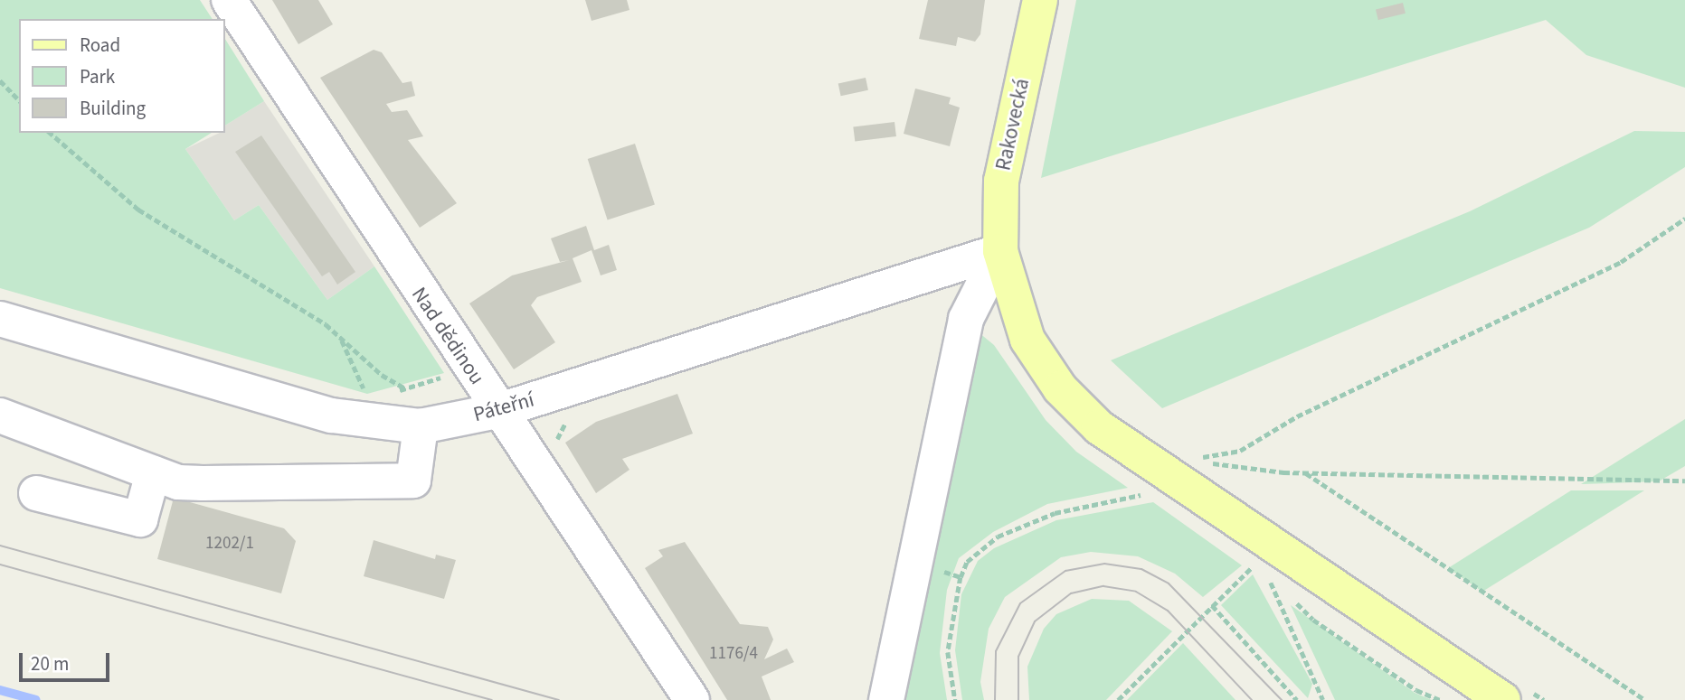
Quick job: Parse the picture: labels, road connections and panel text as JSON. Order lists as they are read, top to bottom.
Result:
{
  "streets": {
    "main road": ["Rakovecká"],
    "street": ["Nad dědinou", "Páteřní"]
  },
  "crossings": [
    ["Rakovecká", "Páteřní"],
    ["Nad dědinou", "Páteřní"]
  ],
  "house_numbers": ["1202/1", "1176/4"],
  "legend": ["Road", "Park", "Building"],
  "scale_bar": "20 m"
}
